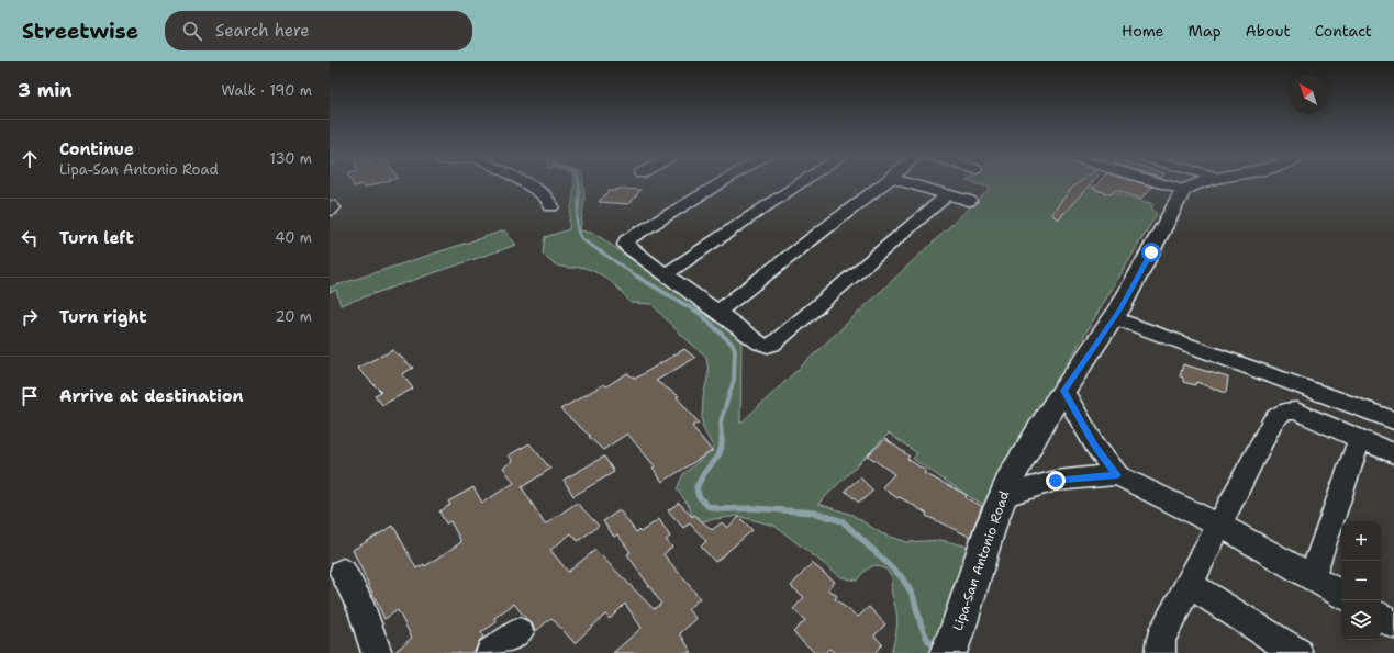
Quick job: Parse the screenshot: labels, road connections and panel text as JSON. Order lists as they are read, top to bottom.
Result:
{
  "streets": {
    "main road": ["Lipa-San Antonio Road"]
  },
  "north": "top left",
  "page": {
    "header": "Streetwise",
    "search": "Search here",
    "nav": [
      "Home",
      "Map",
      "About",
      "Contact"
    ],
    "heading": ["3 min", "Walk · 190 m"],
    "list": [
      ["Continue", "Lipa-San Antonio Road", "130 m"],
      ["Turn left", "40 m"],
      ["Turn right", "20 m"],
      "Arrive at destination"
    ],
    "map_buttons": ["+", "−"]
  }
}
